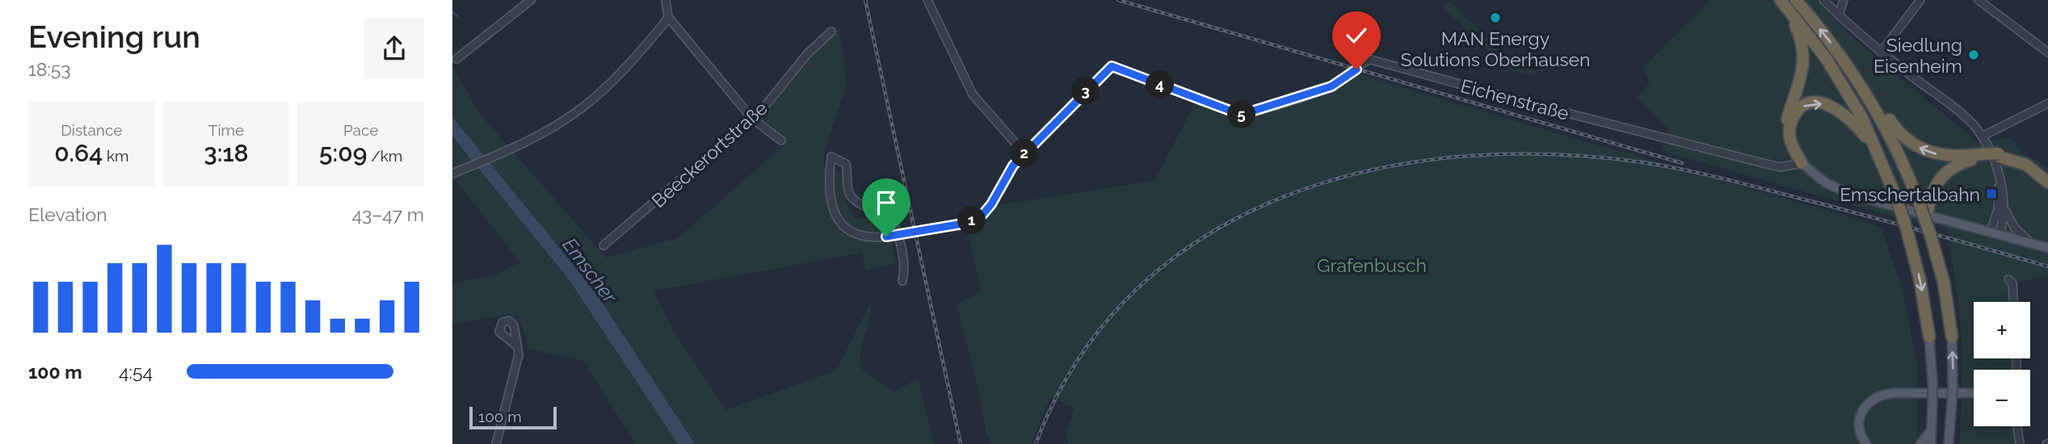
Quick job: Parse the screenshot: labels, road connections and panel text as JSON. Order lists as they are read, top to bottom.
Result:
{
  "streets": {
    "street": ["Eichenstraße", "Beeckerortstraße"]
  },
  "water": ["Emscher"],
  "parks": ["Grafenbusch"],
  "places": {
    "other": ["MAN Energy Solutions Oberhausen", "Siedlung Eisenheim"],
    "transit": ["Emschertalbahn"]
  },
  "scale_bar": "100 m",
  "page": {
    "heading": ["Evening run", "18:53"],
    "pins": [
      "4",
      "3",
      "5",
      "2",
      "1"
    ],
    "stats": [
      ["Distance", "0.64 km"],
      ["Time", "3:18"],
      ["Pace", "5:09 /km"]
    ],
    "chart": ["Elevation", "43–47 m"],
    "map_buttons": ["+", "−"],
    "list": [
      {
        "name": "100 m",
        "note": "4:54"
      }
    ],
    "scale": "100 m"
  }
}
